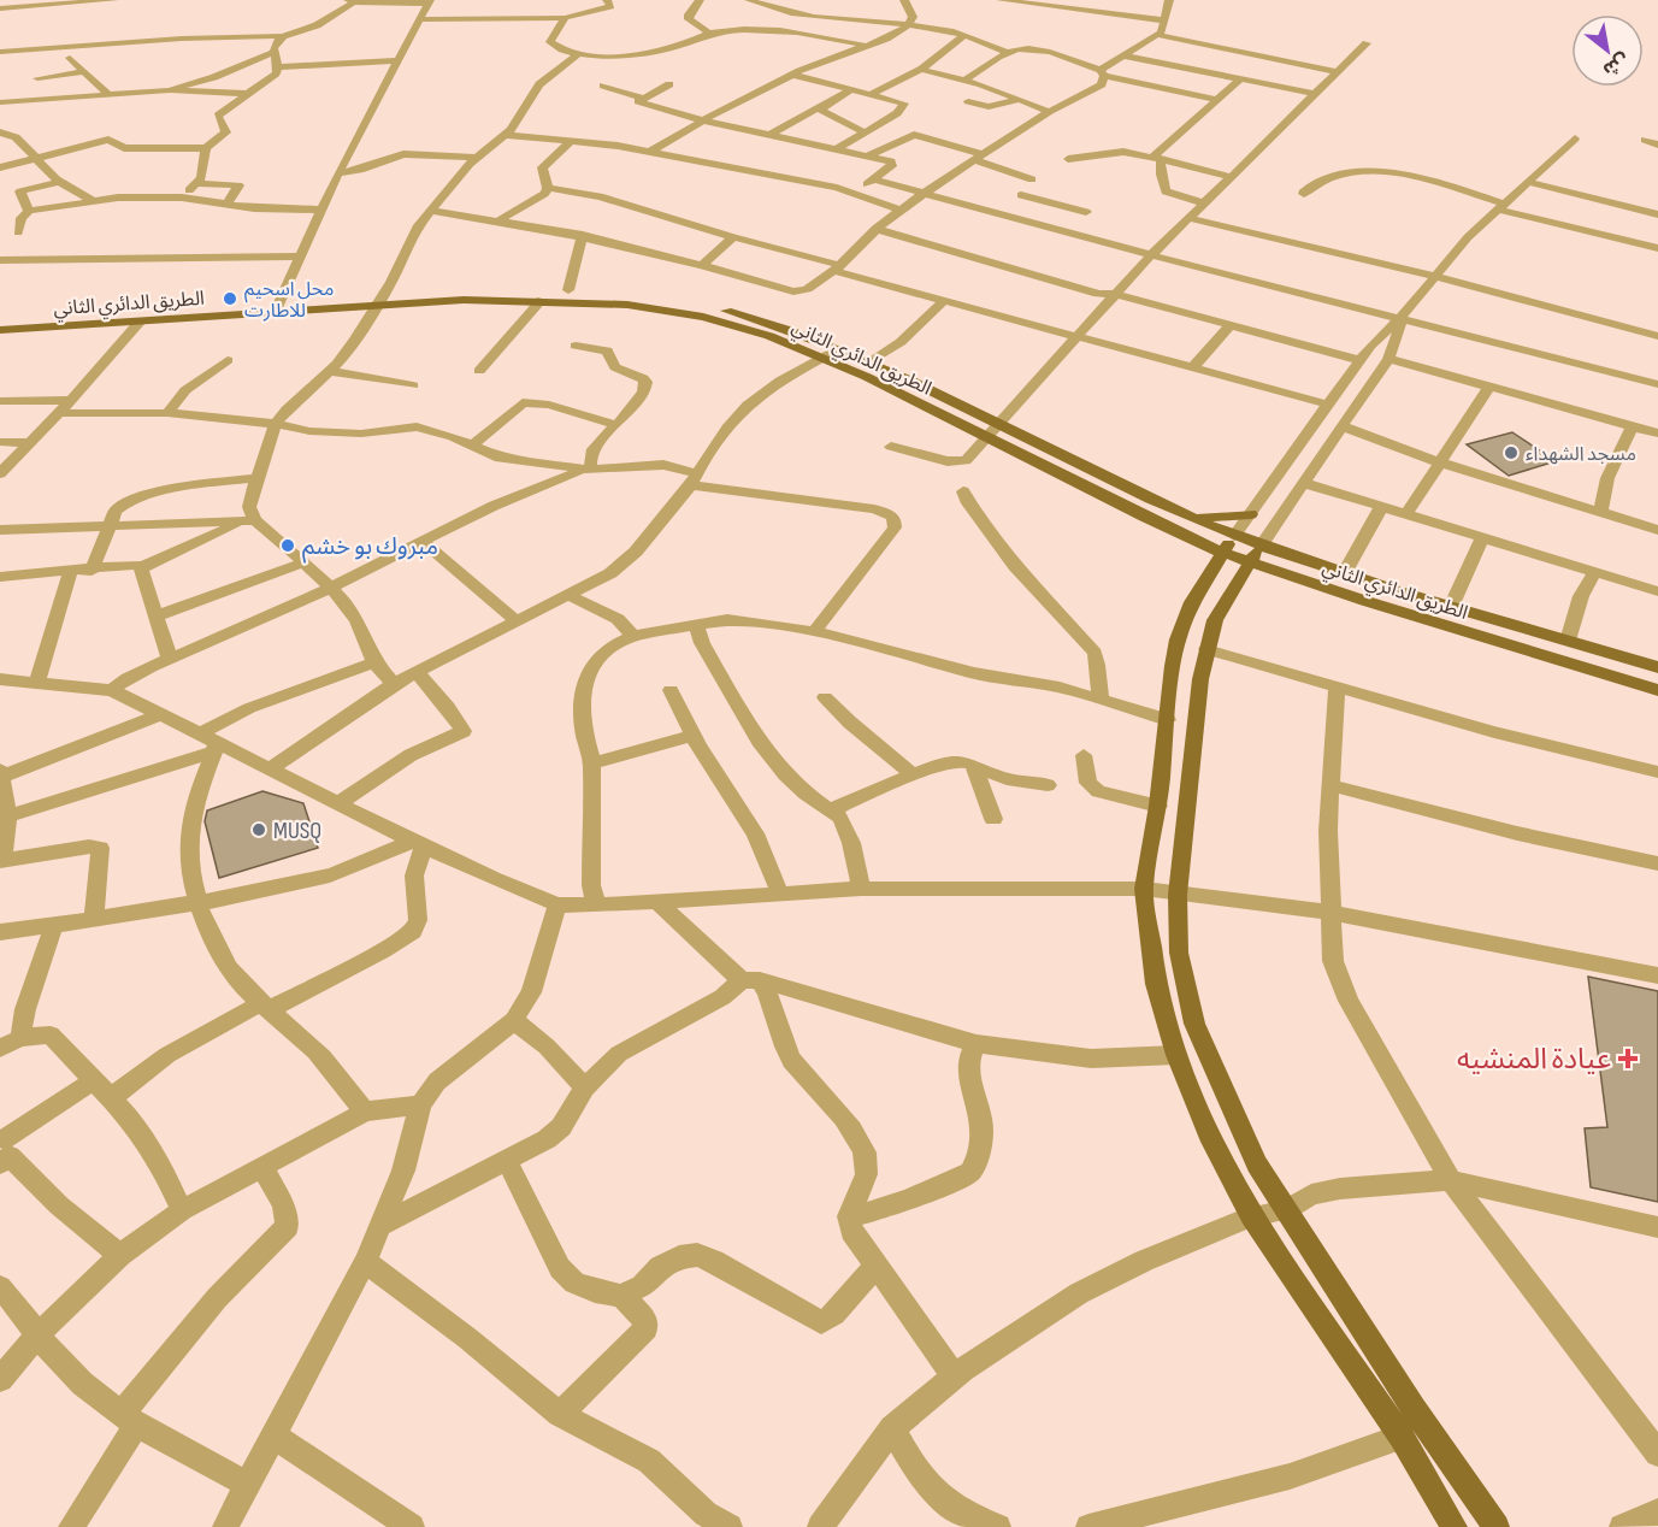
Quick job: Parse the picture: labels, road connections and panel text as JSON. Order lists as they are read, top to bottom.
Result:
{
  "streets": {
    "main road": ["الطريق الدائري الثاني"]
  },
  "places": {
    "other": [
      "محل اسحيم للاطارت",
      "مسجد الشهداء",
      "مبروك بو خشم",
      "MUSQ"
    ],
    "health": ["عيادة المنشيه"]
  },
  "north": "bottom right"
}
